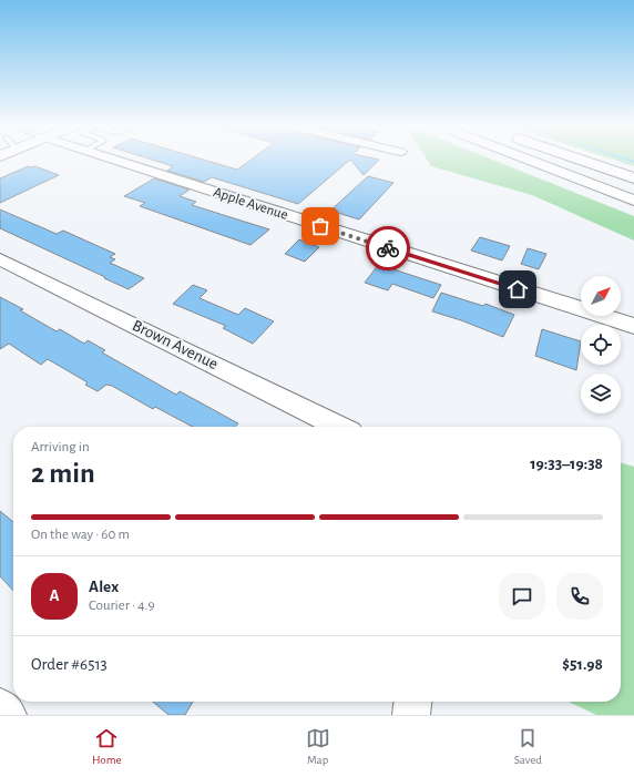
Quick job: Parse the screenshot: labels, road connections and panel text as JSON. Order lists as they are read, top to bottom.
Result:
{
  "streets": {
    "street": ["Apple Avenue", "Brown Avenue"]
  },
  "north": "top right",
  "page": {
    "heading": ["2 min", "Arriving in", "19:33–19:38"],
    "panel": [
      "Alex",
      "Courier · 4.9",
      "Order #6513",
      "$51.98"
    ],
    "bar": "On the way · 60 m",
    "round": "A",
    "tabs": ["Home", "Map", "Saved"]
  }
}
